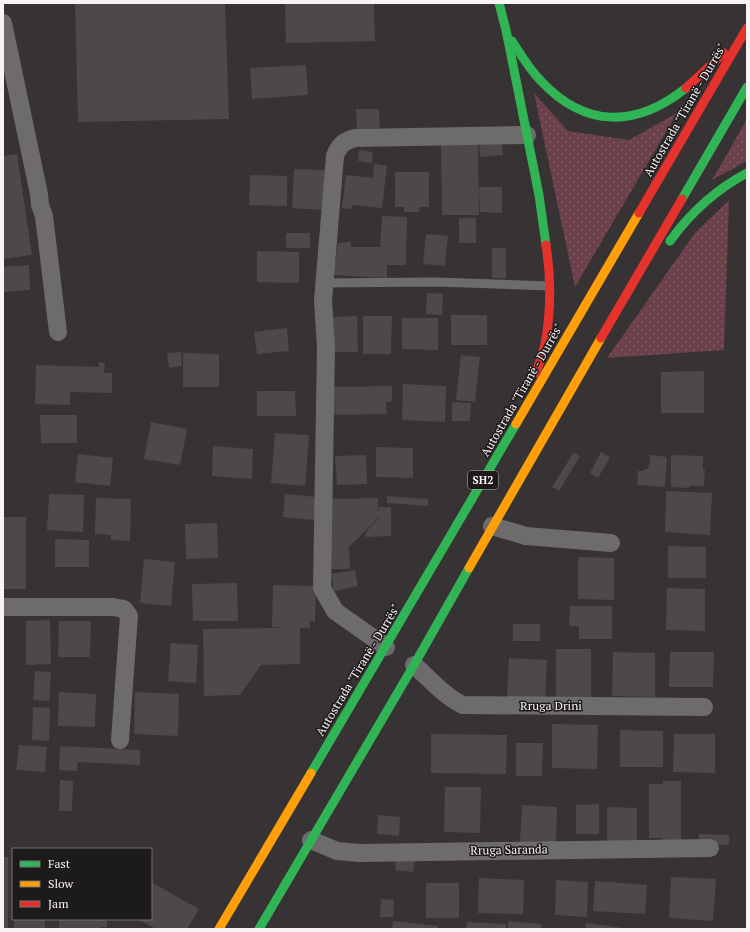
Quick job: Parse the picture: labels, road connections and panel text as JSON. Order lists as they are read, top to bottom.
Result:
{
  "streets": {
    "highway": ["Autostrada \"Tiranë - Durrës\"", "SH2"],
    "street": ["Rruga Drini", "Rruga Saranda"]
  },
  "crossings": [
    ["SH2", "Rruga Drini"],
    ["SH2", "Rruga Saranda"]
  ],
  "legend": ["Fast", "Slow", "Jam"]
}
